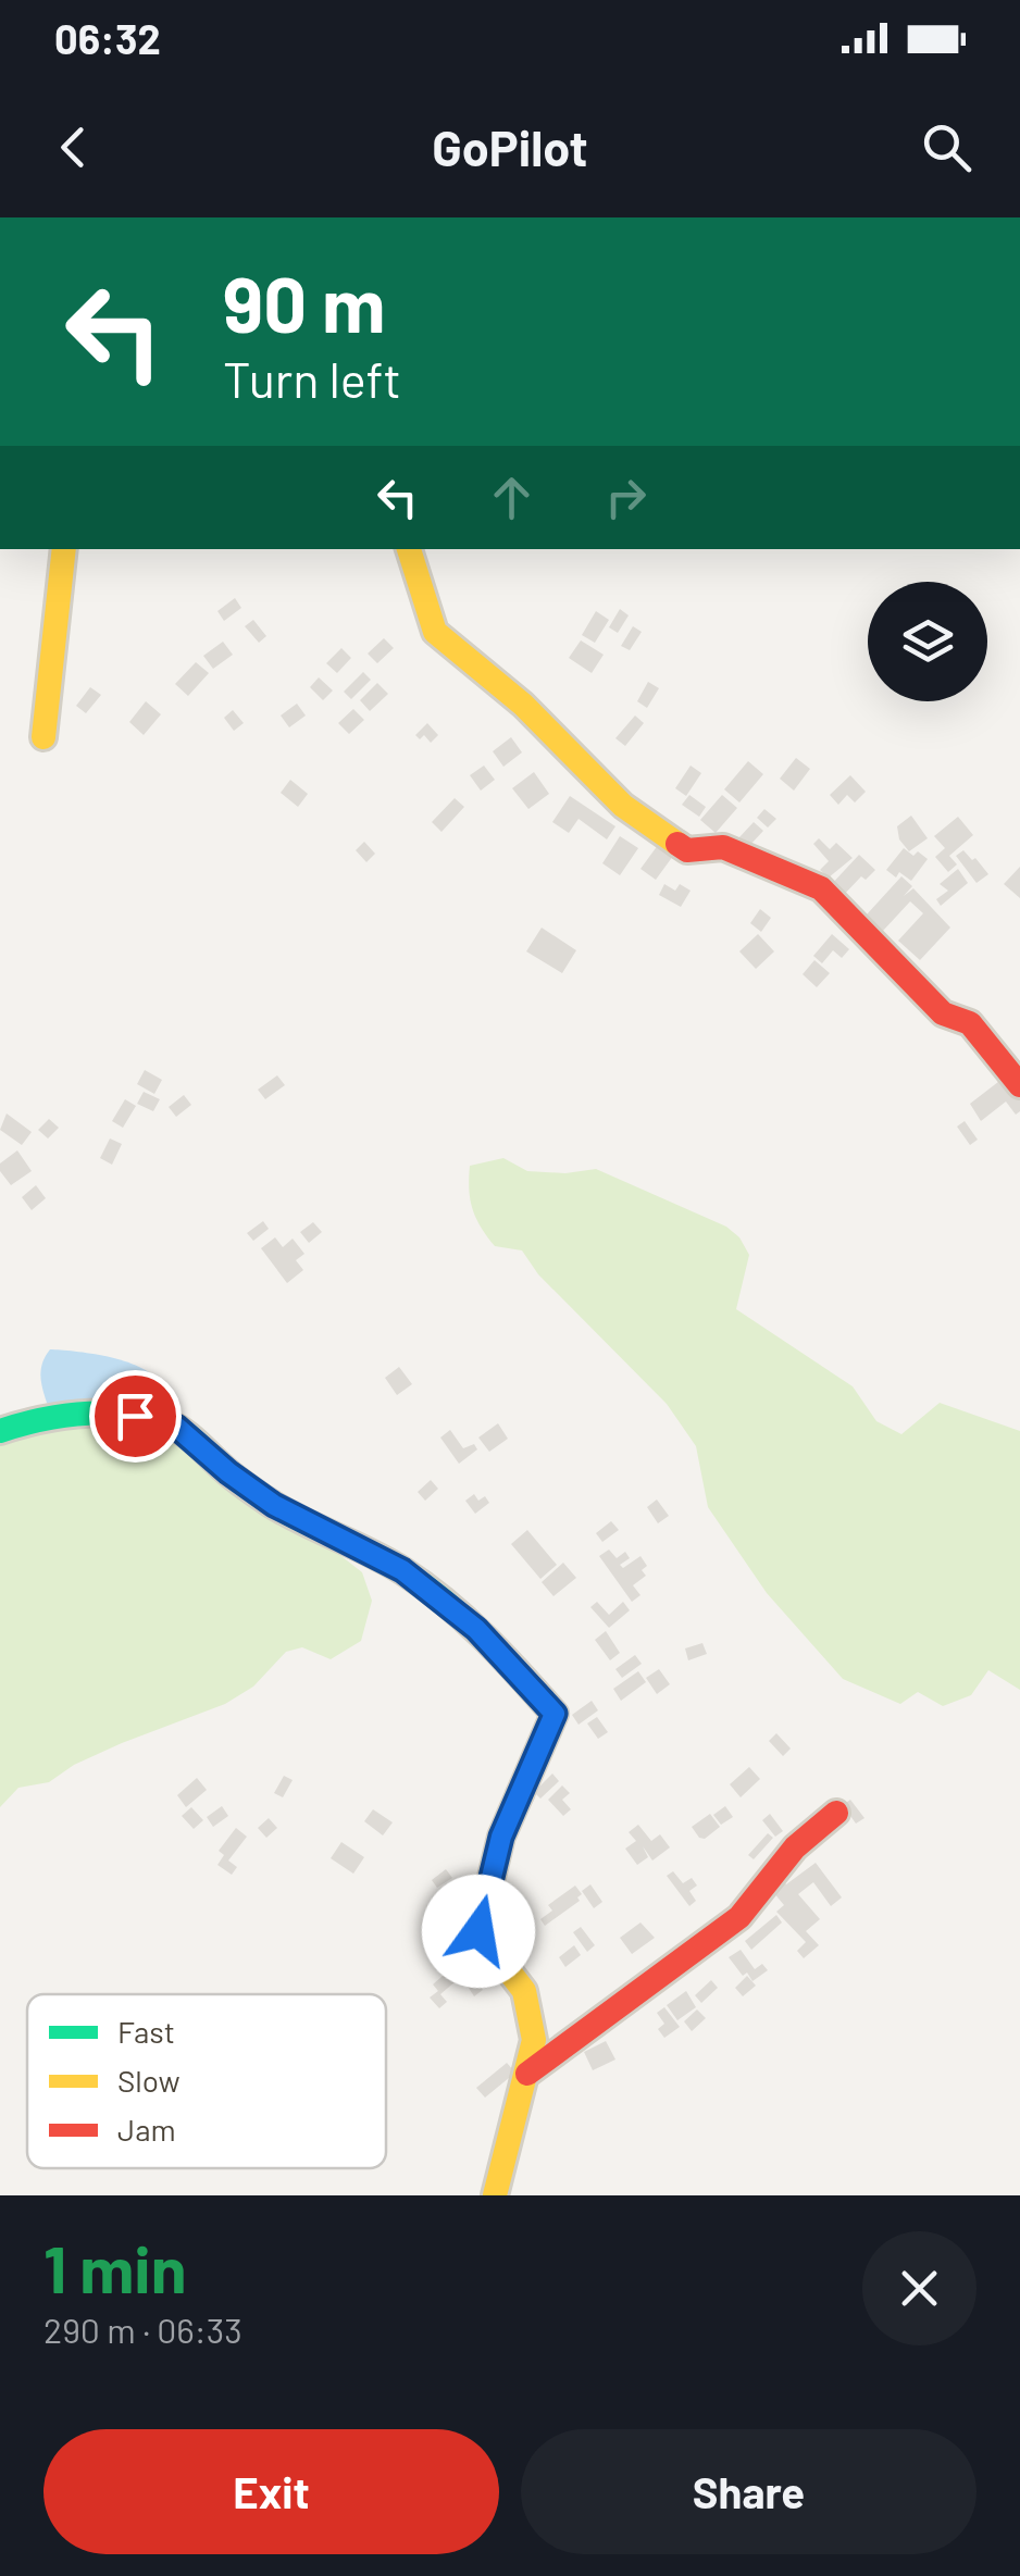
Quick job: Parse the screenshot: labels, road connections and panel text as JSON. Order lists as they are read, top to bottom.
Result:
{
  "legend": ["Fast", "Slow", "Jam"],
  "page": {
    "status": "06:32",
    "header": "GoPilot",
    "turn": ["90 m", "Turn left"],
    "heading": ["1 min", "290 m · 06:33"],
    "buttons": ["Exit", "Share"]
  }
}
